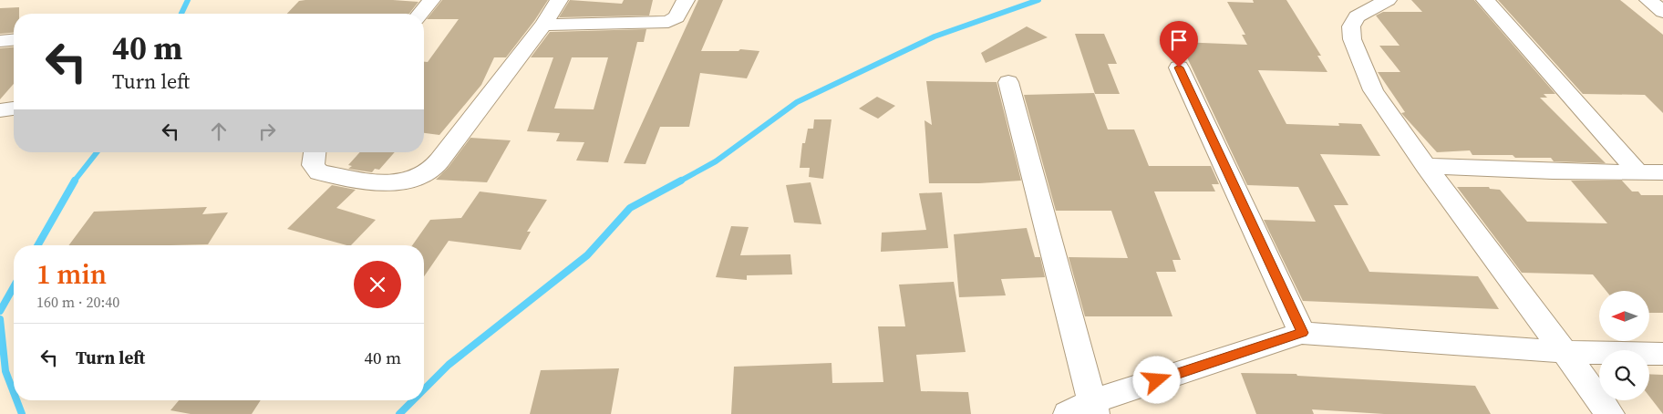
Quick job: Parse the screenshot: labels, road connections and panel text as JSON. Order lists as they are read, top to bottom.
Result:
{
  "north": "left",
  "page": {
    "turn": ["40 m", "Turn left"],
    "heading": ["1 min", "160 m · 20:40"],
    "list": [
      {
        "name": "Turn left",
        "value": "40 m"
      }
    ]
  }
}
